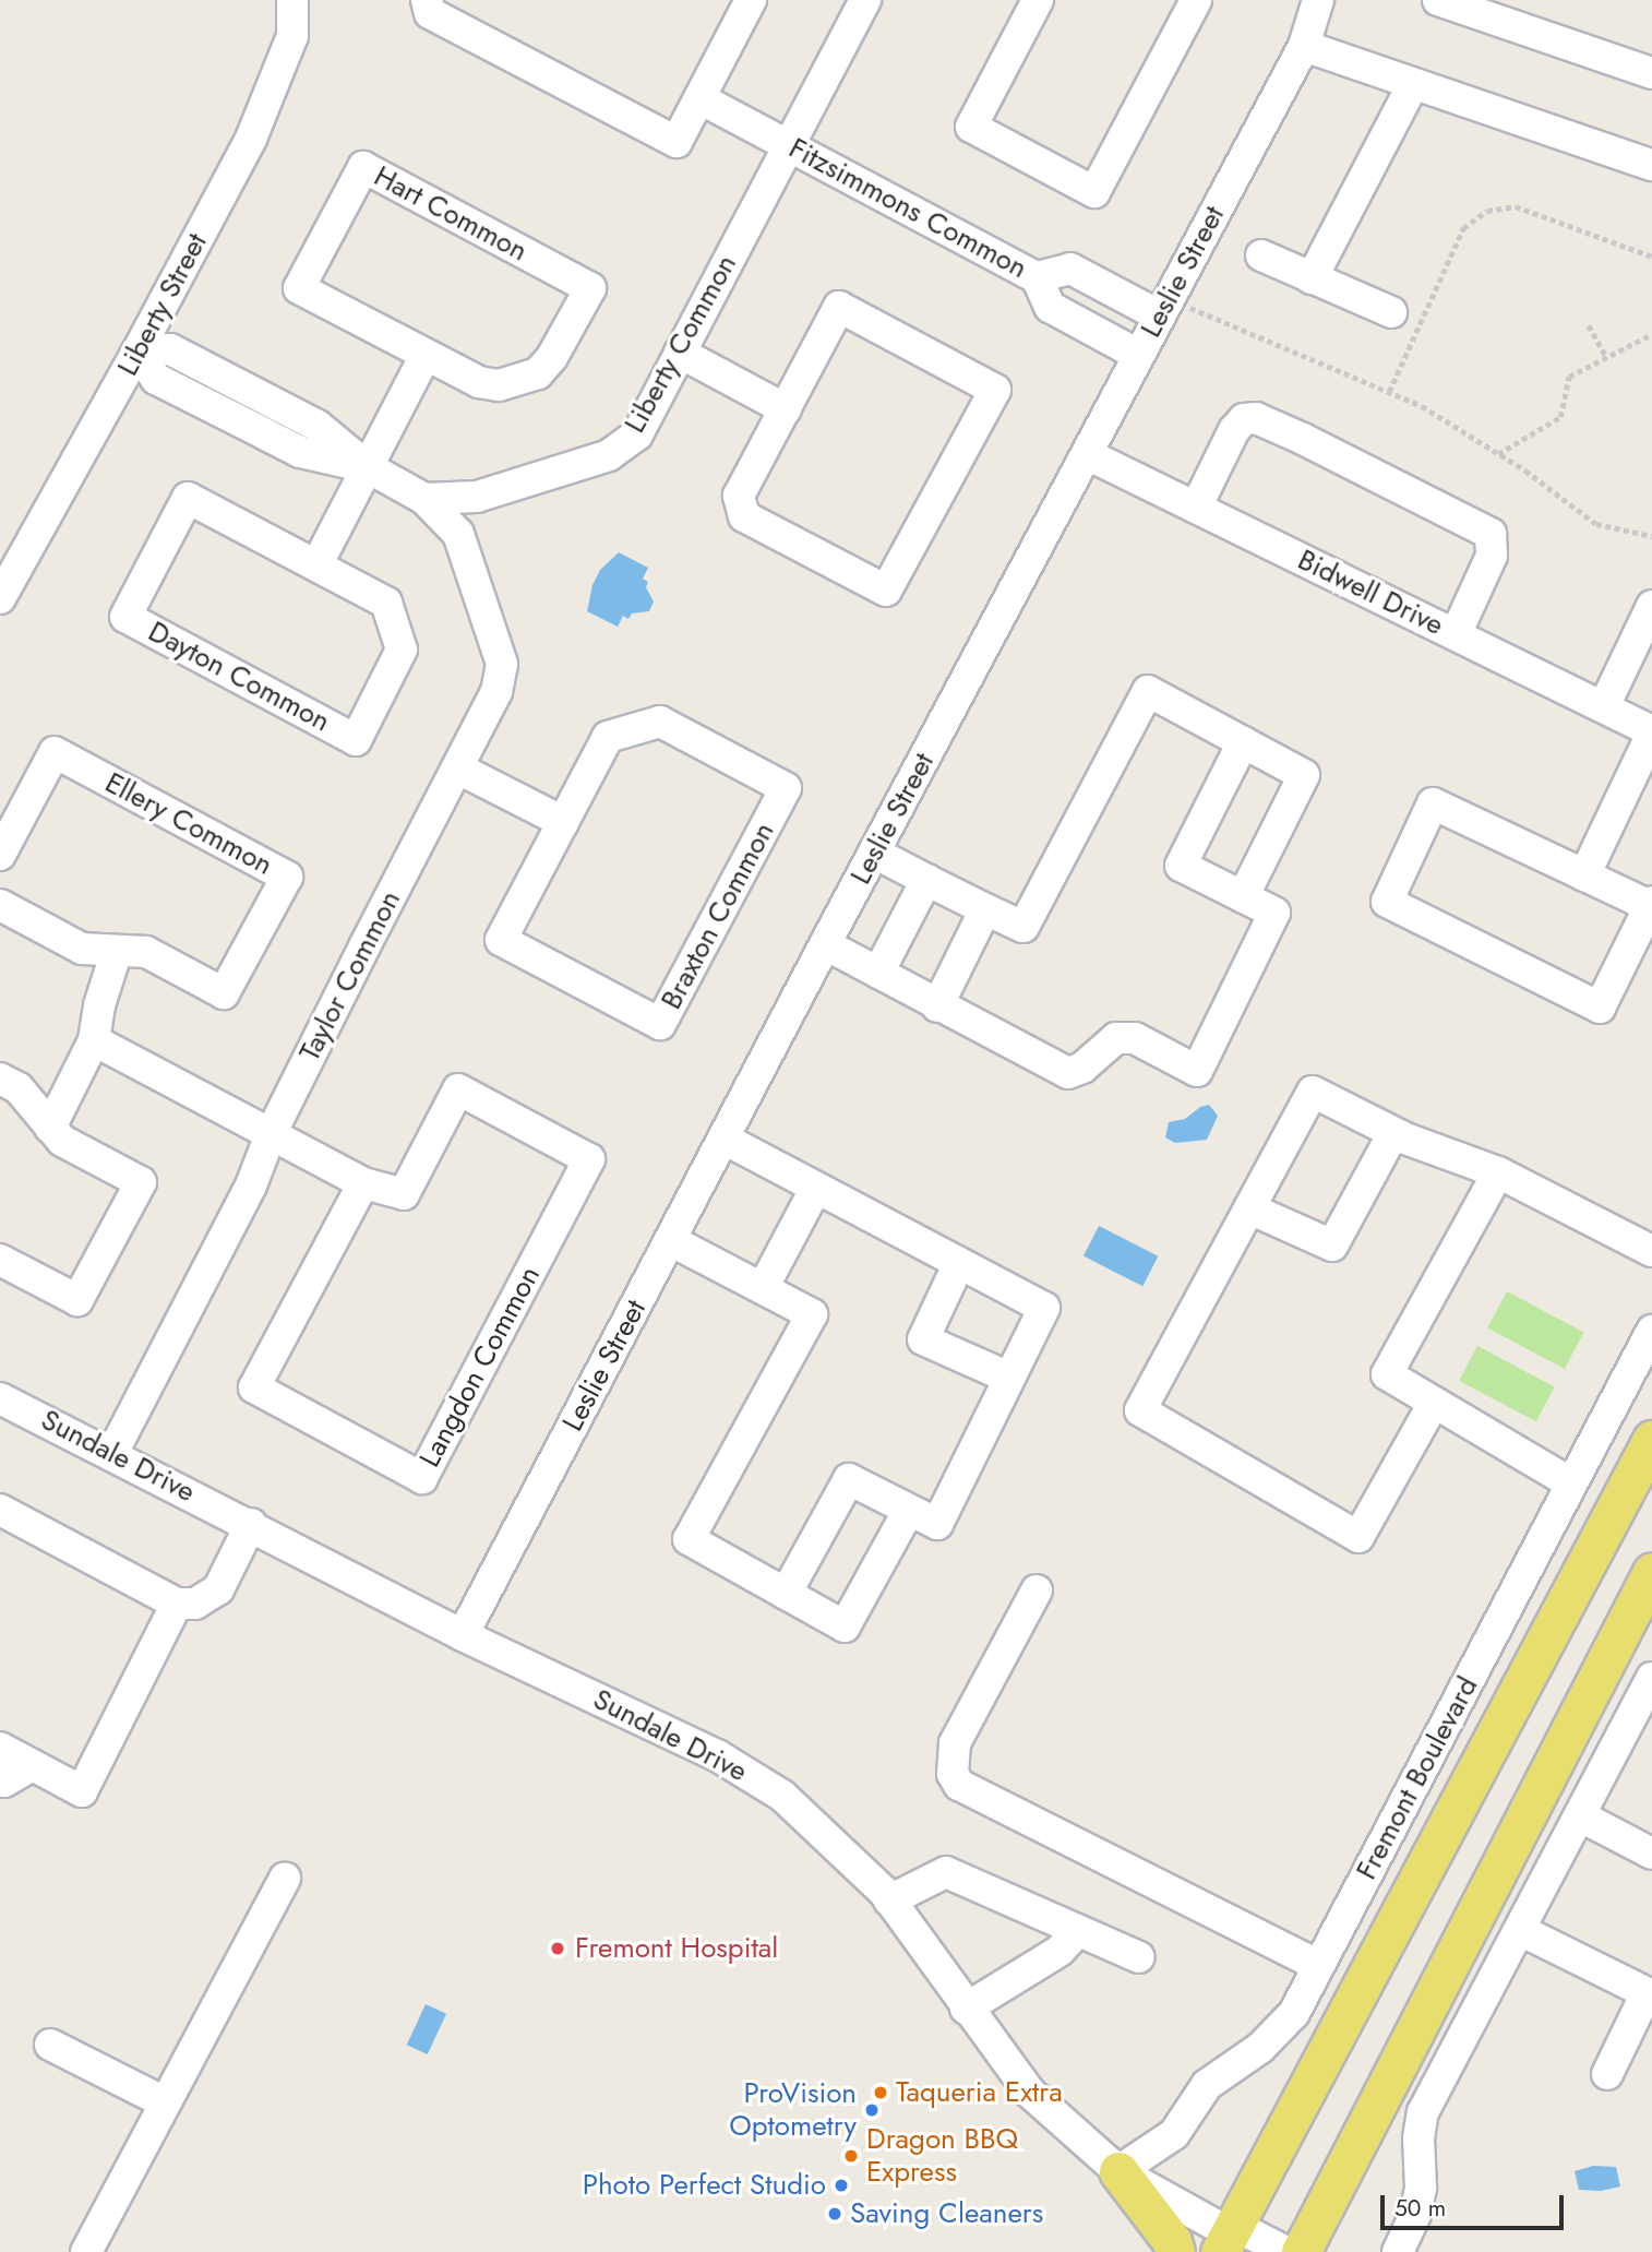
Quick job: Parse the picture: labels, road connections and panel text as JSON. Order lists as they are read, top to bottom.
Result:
{
  "streets": {
    "main road": ["Fremont Boulevard"],
    "street": [
      "Fitzsimmons Common",
      "Hart Common",
      "Leslie Street",
      "Liberty Street",
      "Liberty Common",
      "Bidwell Drive",
      "Dayton Common",
      "Ellery Common",
      "Braxton Common",
      "Taylor Common",
      "Langdon Common",
      "Sundale Drive"
    ]
  },
  "crossings": [
    ["Fitzsimmons Common", "Leslie Street"],
    ["Fitzsimmons Common", "Liberty Common"],
    ["Leslie Street", "Bidwell Drive"],
    ["Leslie Street", "Sundale Drive"],
    ["Liberty Common", "Taylor Common"],
    ["Taylor Common", "Sundale Drive"],
    ["Sundale Drive", "Fremont Boulevard"]
  ],
  "places": [
    "Fremont Hospital",
    "Taqueria Extra",
    "ProVision Optometry",
    "Dragon BBQ Express",
    "Photo Perfect Studio",
    "Saving Cleaners"
  ],
  "scale_bar": "50 m"
}
